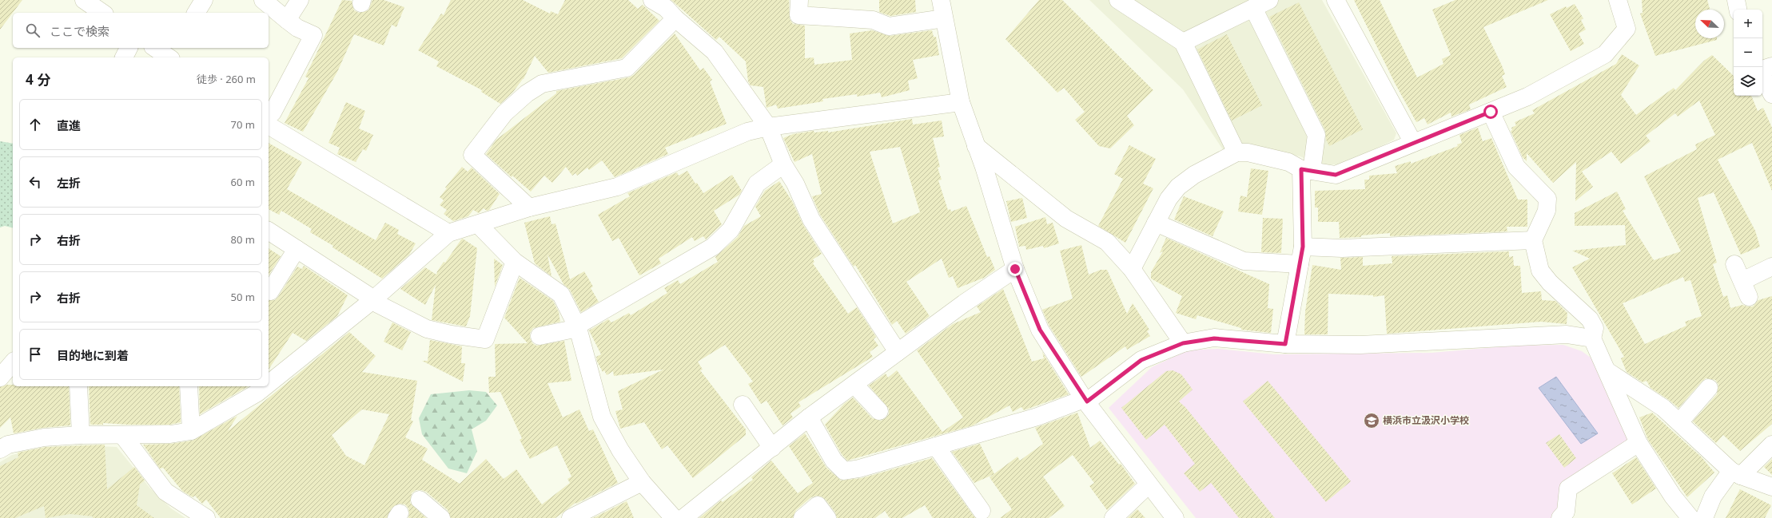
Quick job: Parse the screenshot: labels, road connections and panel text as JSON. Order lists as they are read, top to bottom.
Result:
{
  "places": {
    "school or university": ["横浜市立汲沢小学校"]
  },
  "north": "top left",
  "page": {
    "map_buttons": ["+", "−"],
    "search": "ここで検索",
    "heading": ["4 分", "徒歩 · 260 m"],
    "list": [
      ["直進", "70 m"],
      ["左折", "60 m"],
      ["右折", "80 m"],
      ["右折", "50 m"],
      "目的地に到着"
    ]
  }
}
